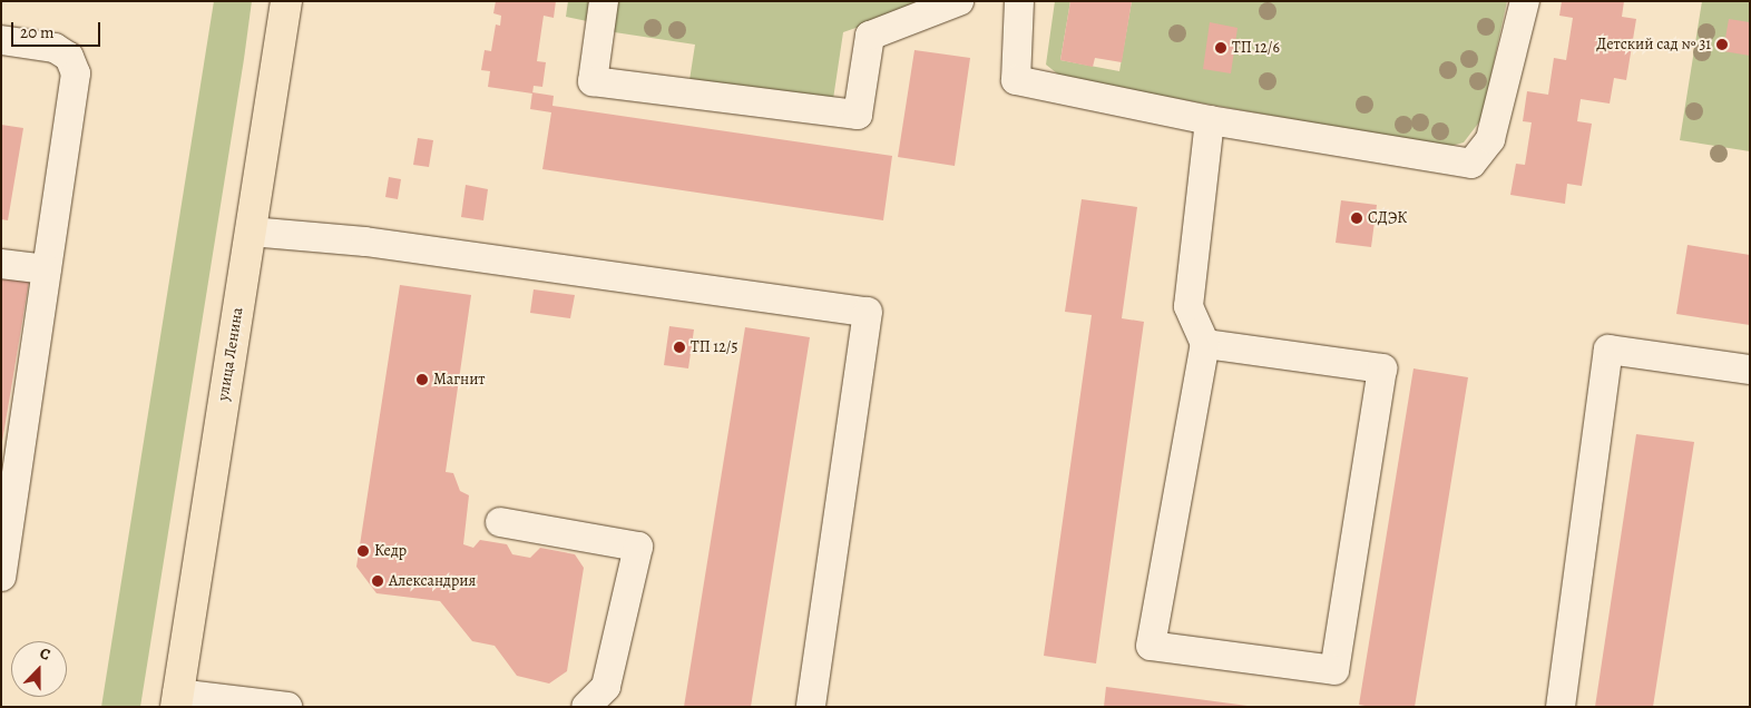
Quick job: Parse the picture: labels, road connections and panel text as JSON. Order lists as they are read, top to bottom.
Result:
{
  "streets": {
    "main road": ["улица Ленина"]
  },
  "places": [
    "Детский сад № 31",
    "ТП 12/6",
    "СДЭК",
    "ТП 12/5",
    "Магнит",
    "Кедр",
    "Александрия"
  ],
  "scale_bar": "20 m",
  "north": "top"
}
